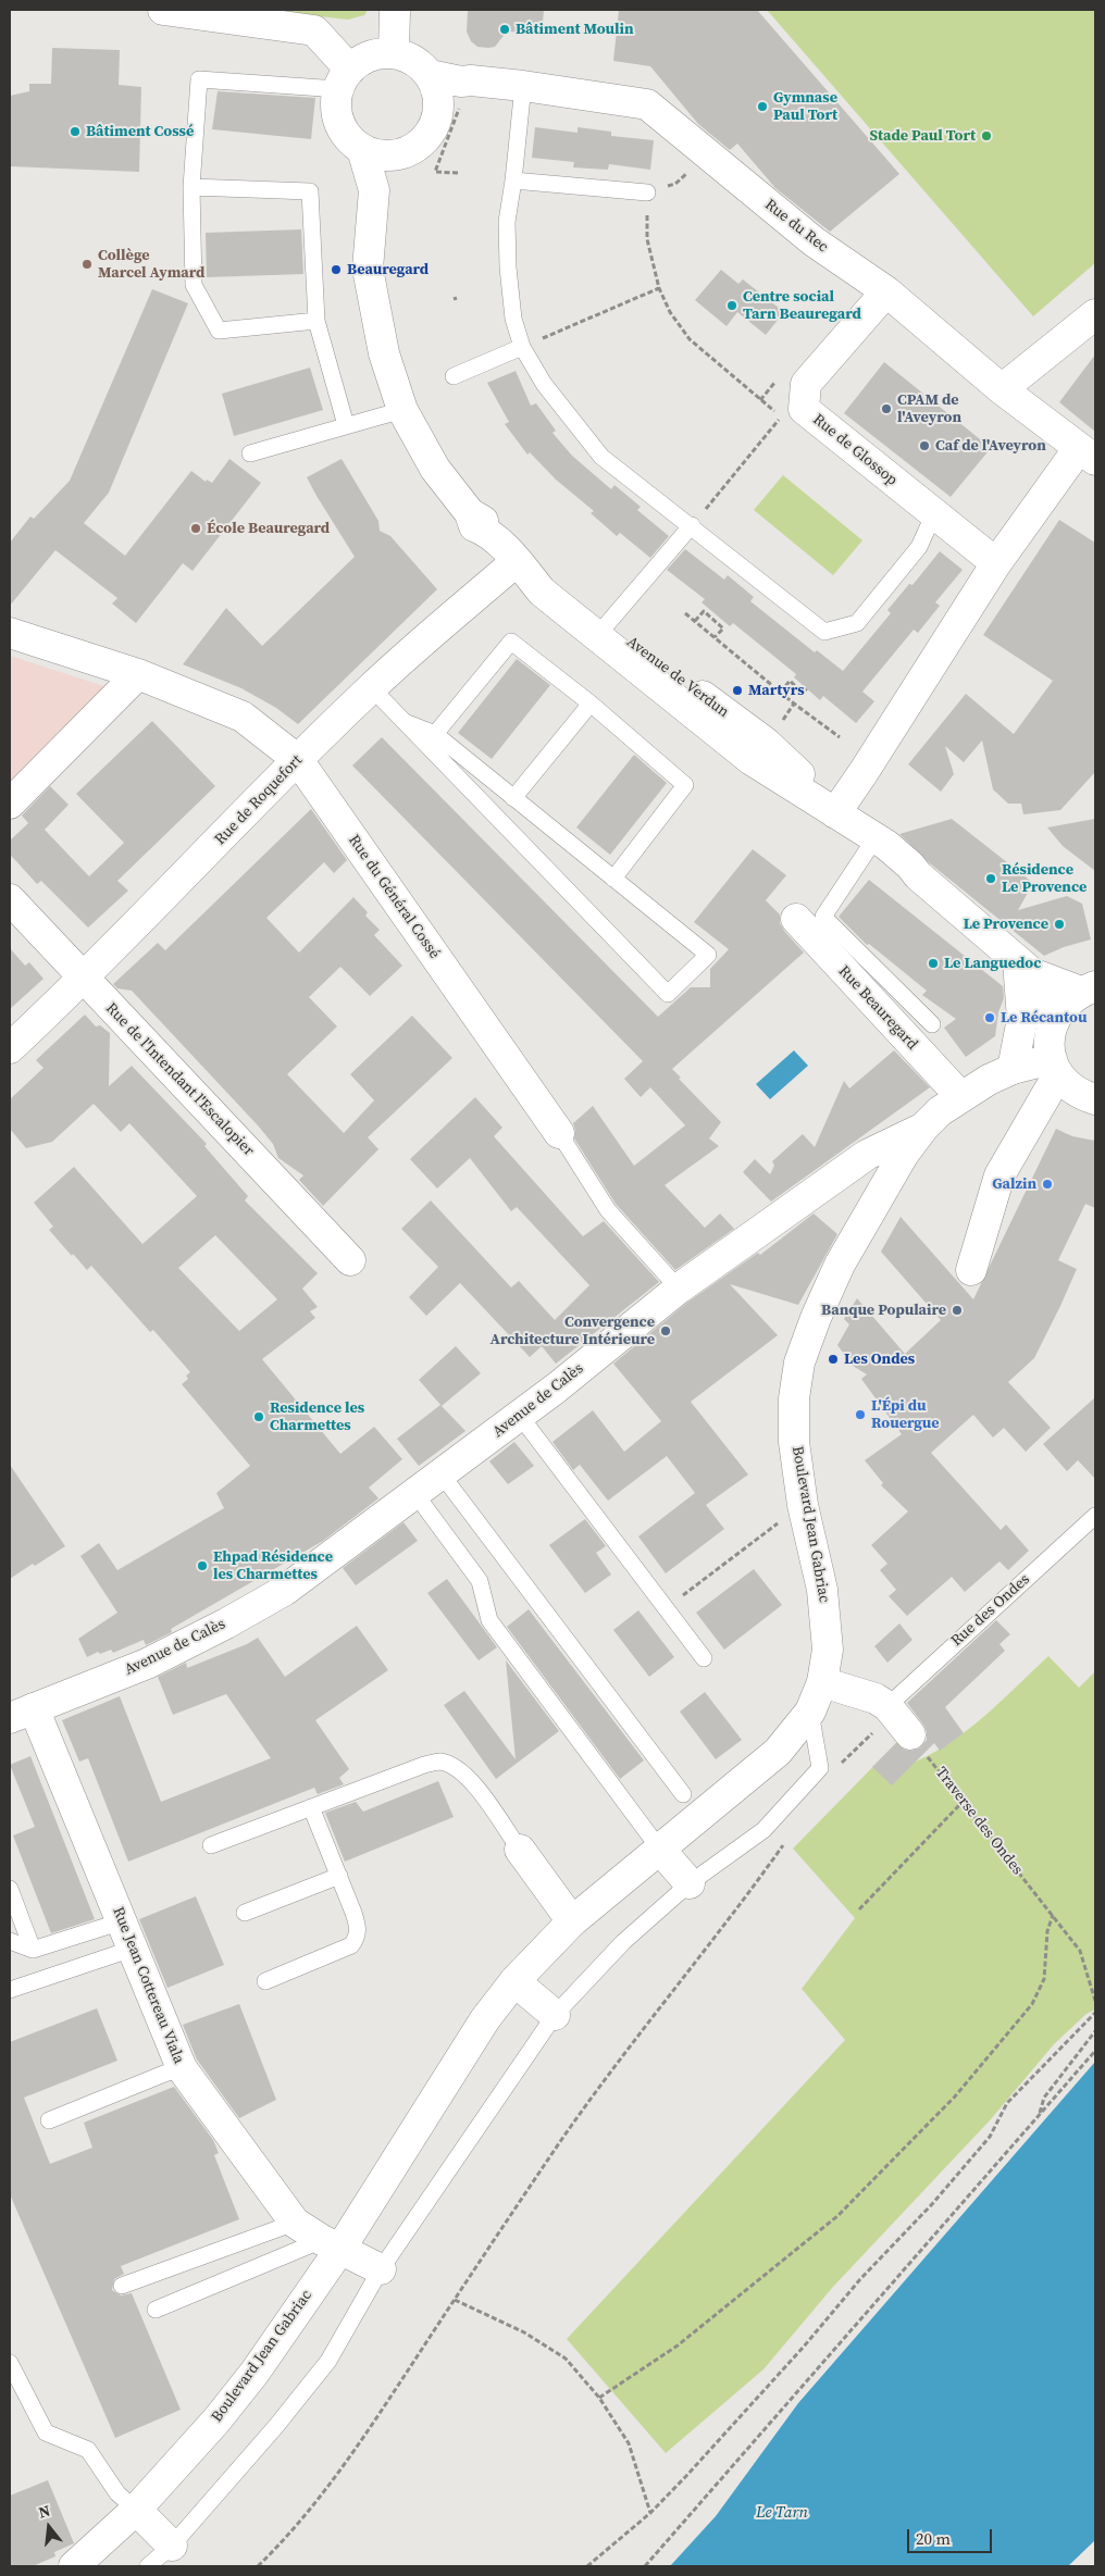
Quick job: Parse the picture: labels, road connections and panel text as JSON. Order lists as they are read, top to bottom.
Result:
{
  "streets": {
    "street": [
      "Rue du Rec",
      "Rue de Glossop",
      "Avenue de Verdun",
      "Rue de Roquefort",
      "Rue du Général Cossé",
      "Rue Beauregard",
      "Rue de l'Intendant l'Escalopier",
      "Avenue de Calès",
      "Boulevard Jean Gabriac",
      "Rue Jean Cottereau Viala"
    ],
    "lane": ["Rue des Ondes"],
    "path": ["Traverse des Ondes"]
  },
  "crossings": [
    ["Rue du Rec", "Rue de Glossop"],
    ["Rue du Rec", "Avenue de Verdun"],
    ["Avenue de Verdun", "Rue de Roquefort"],
    ["Rue de Roquefort", "Rue du Général Cossé"],
    ["Rue de Roquefort", "Rue de l'Intendant l'Escalopier"],
    ["Rue du Général Cossé", "Avenue de Calès"],
    ["Rue Beauregard", "Avenue de Calès"],
    ["Avenue de Calès", "Boulevard Jean Gabriac"],
    ["Avenue de Calès", "Rue Jean Cottereau Viala"],
    ["Boulevard Jean Gabriac", "Rue Jean Cottereau Viala"]
  ],
  "water": ["Le Tarn"],
  "places": [
    "Bâtiment Moulin",
    "Gymnase Paul Tort",
    "Bâtiment Cossé",
    "Stade Paul Tort",
    "Collège Marcel Aymard",
    "Beauregard",
    "Centre social Tarn Beauregard",
    "CPAM de l'Aveyron",
    "Caf de l'Aveyron",
    "École Beauregard",
    "Martyrs",
    "Résidence Le Provence",
    "Le Provence",
    "Le Languedoc",
    "Le Récantou",
    "Galzin",
    "Banque Populaire",
    "Convergence Architecture Intérieure",
    "Les Ondes",
    "L'Épi du Rouergue",
    "Residence les Charmettes",
    "Ehpad Résidence les Charmettes"
  ],
  "scale_bar": "20 m",
  "north": "top"
}
